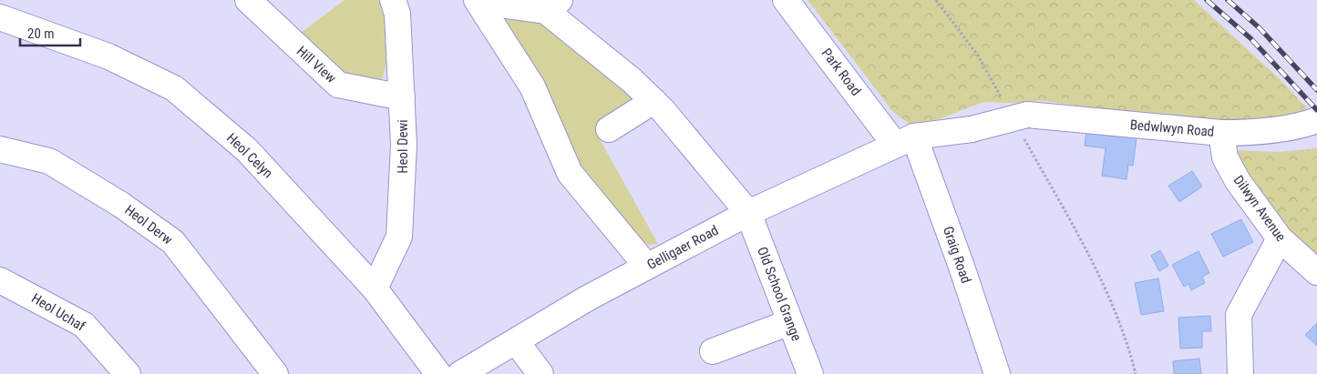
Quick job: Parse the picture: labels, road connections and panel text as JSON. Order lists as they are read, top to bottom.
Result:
{
  "streets": {
    "street": [
      "Hill View",
      "Park Road",
      "Bedwlwyn Road",
      "Heol Dewi",
      "Heol Celyn",
      "Dilwyn Avenue",
      "Heol Derw",
      "Gelligaer Road",
      "Graig Road",
      "Old School Grange",
      "Heol Uchaf"
    ]
  },
  "crossings": [
    ["Hill View", "Heol Dewi"],
    ["Park Road", "Gelligaer Road"],
    ["Park Road", "Graig Road"],
    ["Bedwlwyn Road", "Dilwyn Avenue"],
    ["Heol Dewi", "Heol Celyn"],
    ["Gelligaer Road", "Graig Road"],
    ["Gelligaer Road", "Old School Grange"]
  ],
  "scale_bar": "20 m"
}
